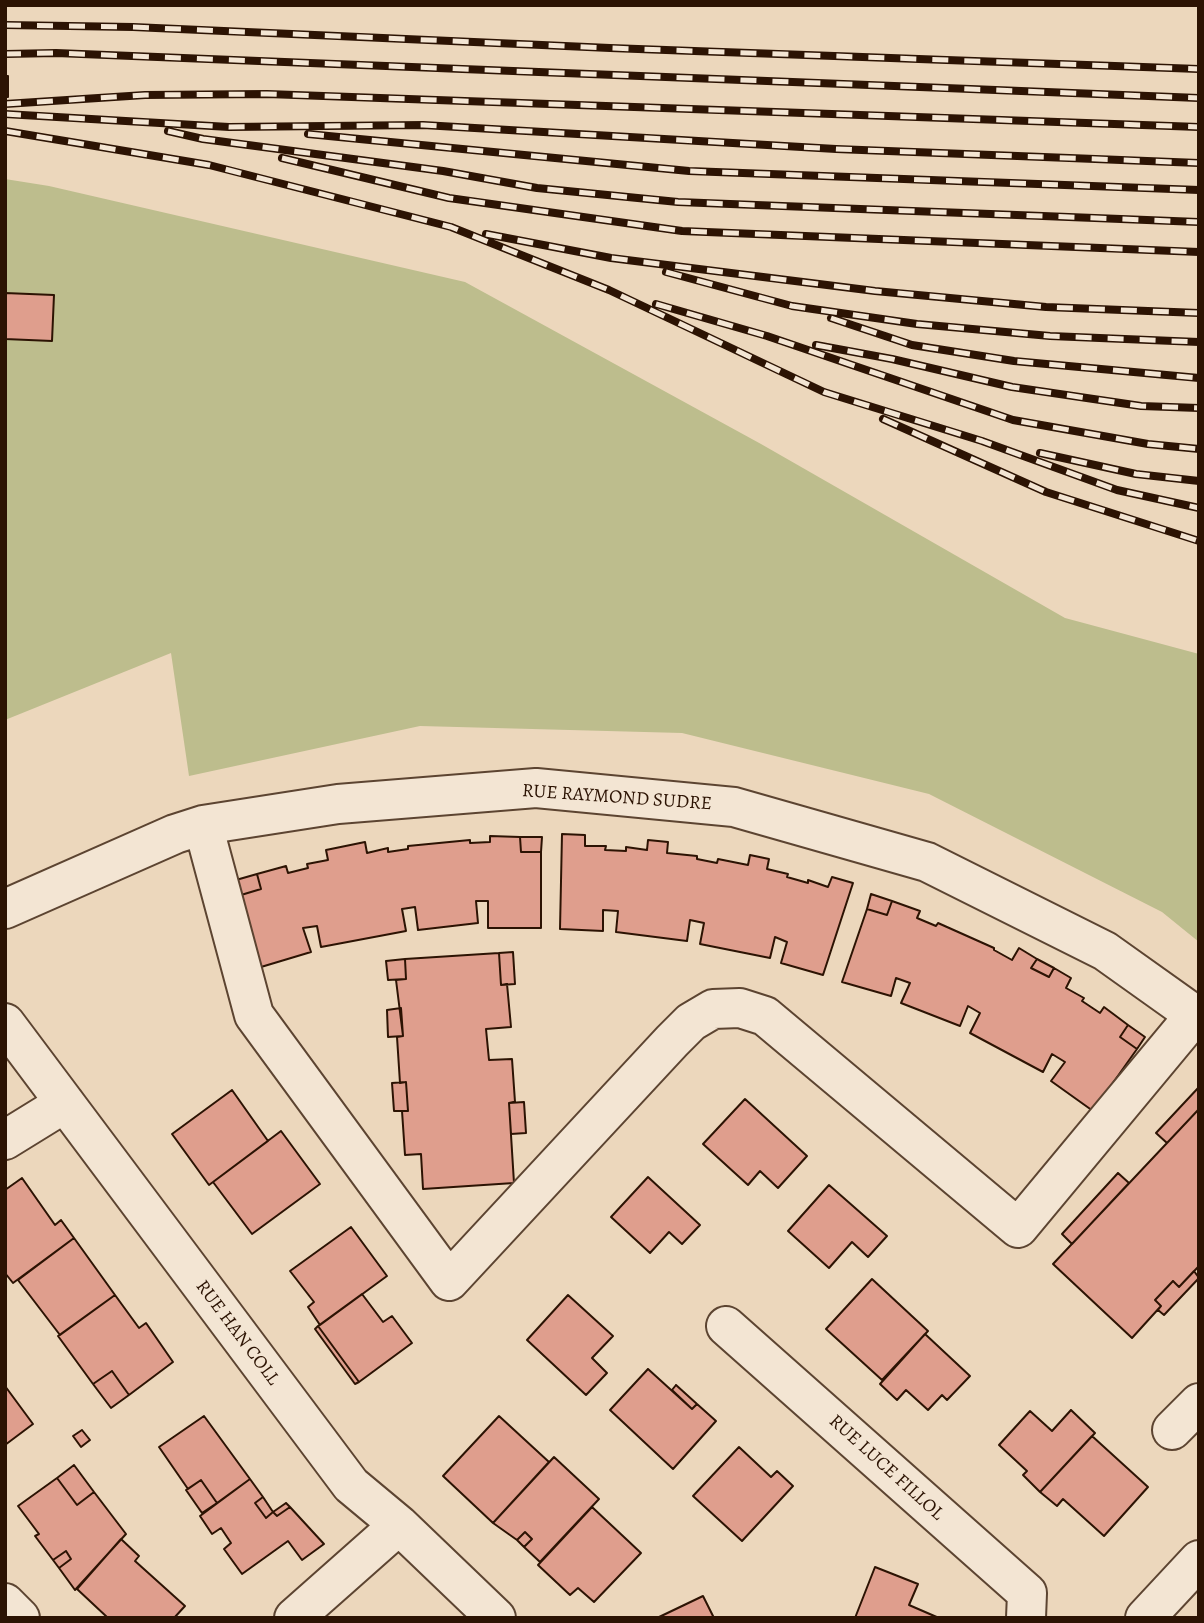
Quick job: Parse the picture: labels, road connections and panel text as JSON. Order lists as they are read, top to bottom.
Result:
{
  "streets": {
    "street": ["RUE RAYMOND SUDRE", "RUE HAN COLL", "RUE LUCE FILLOL"]
  }
}
